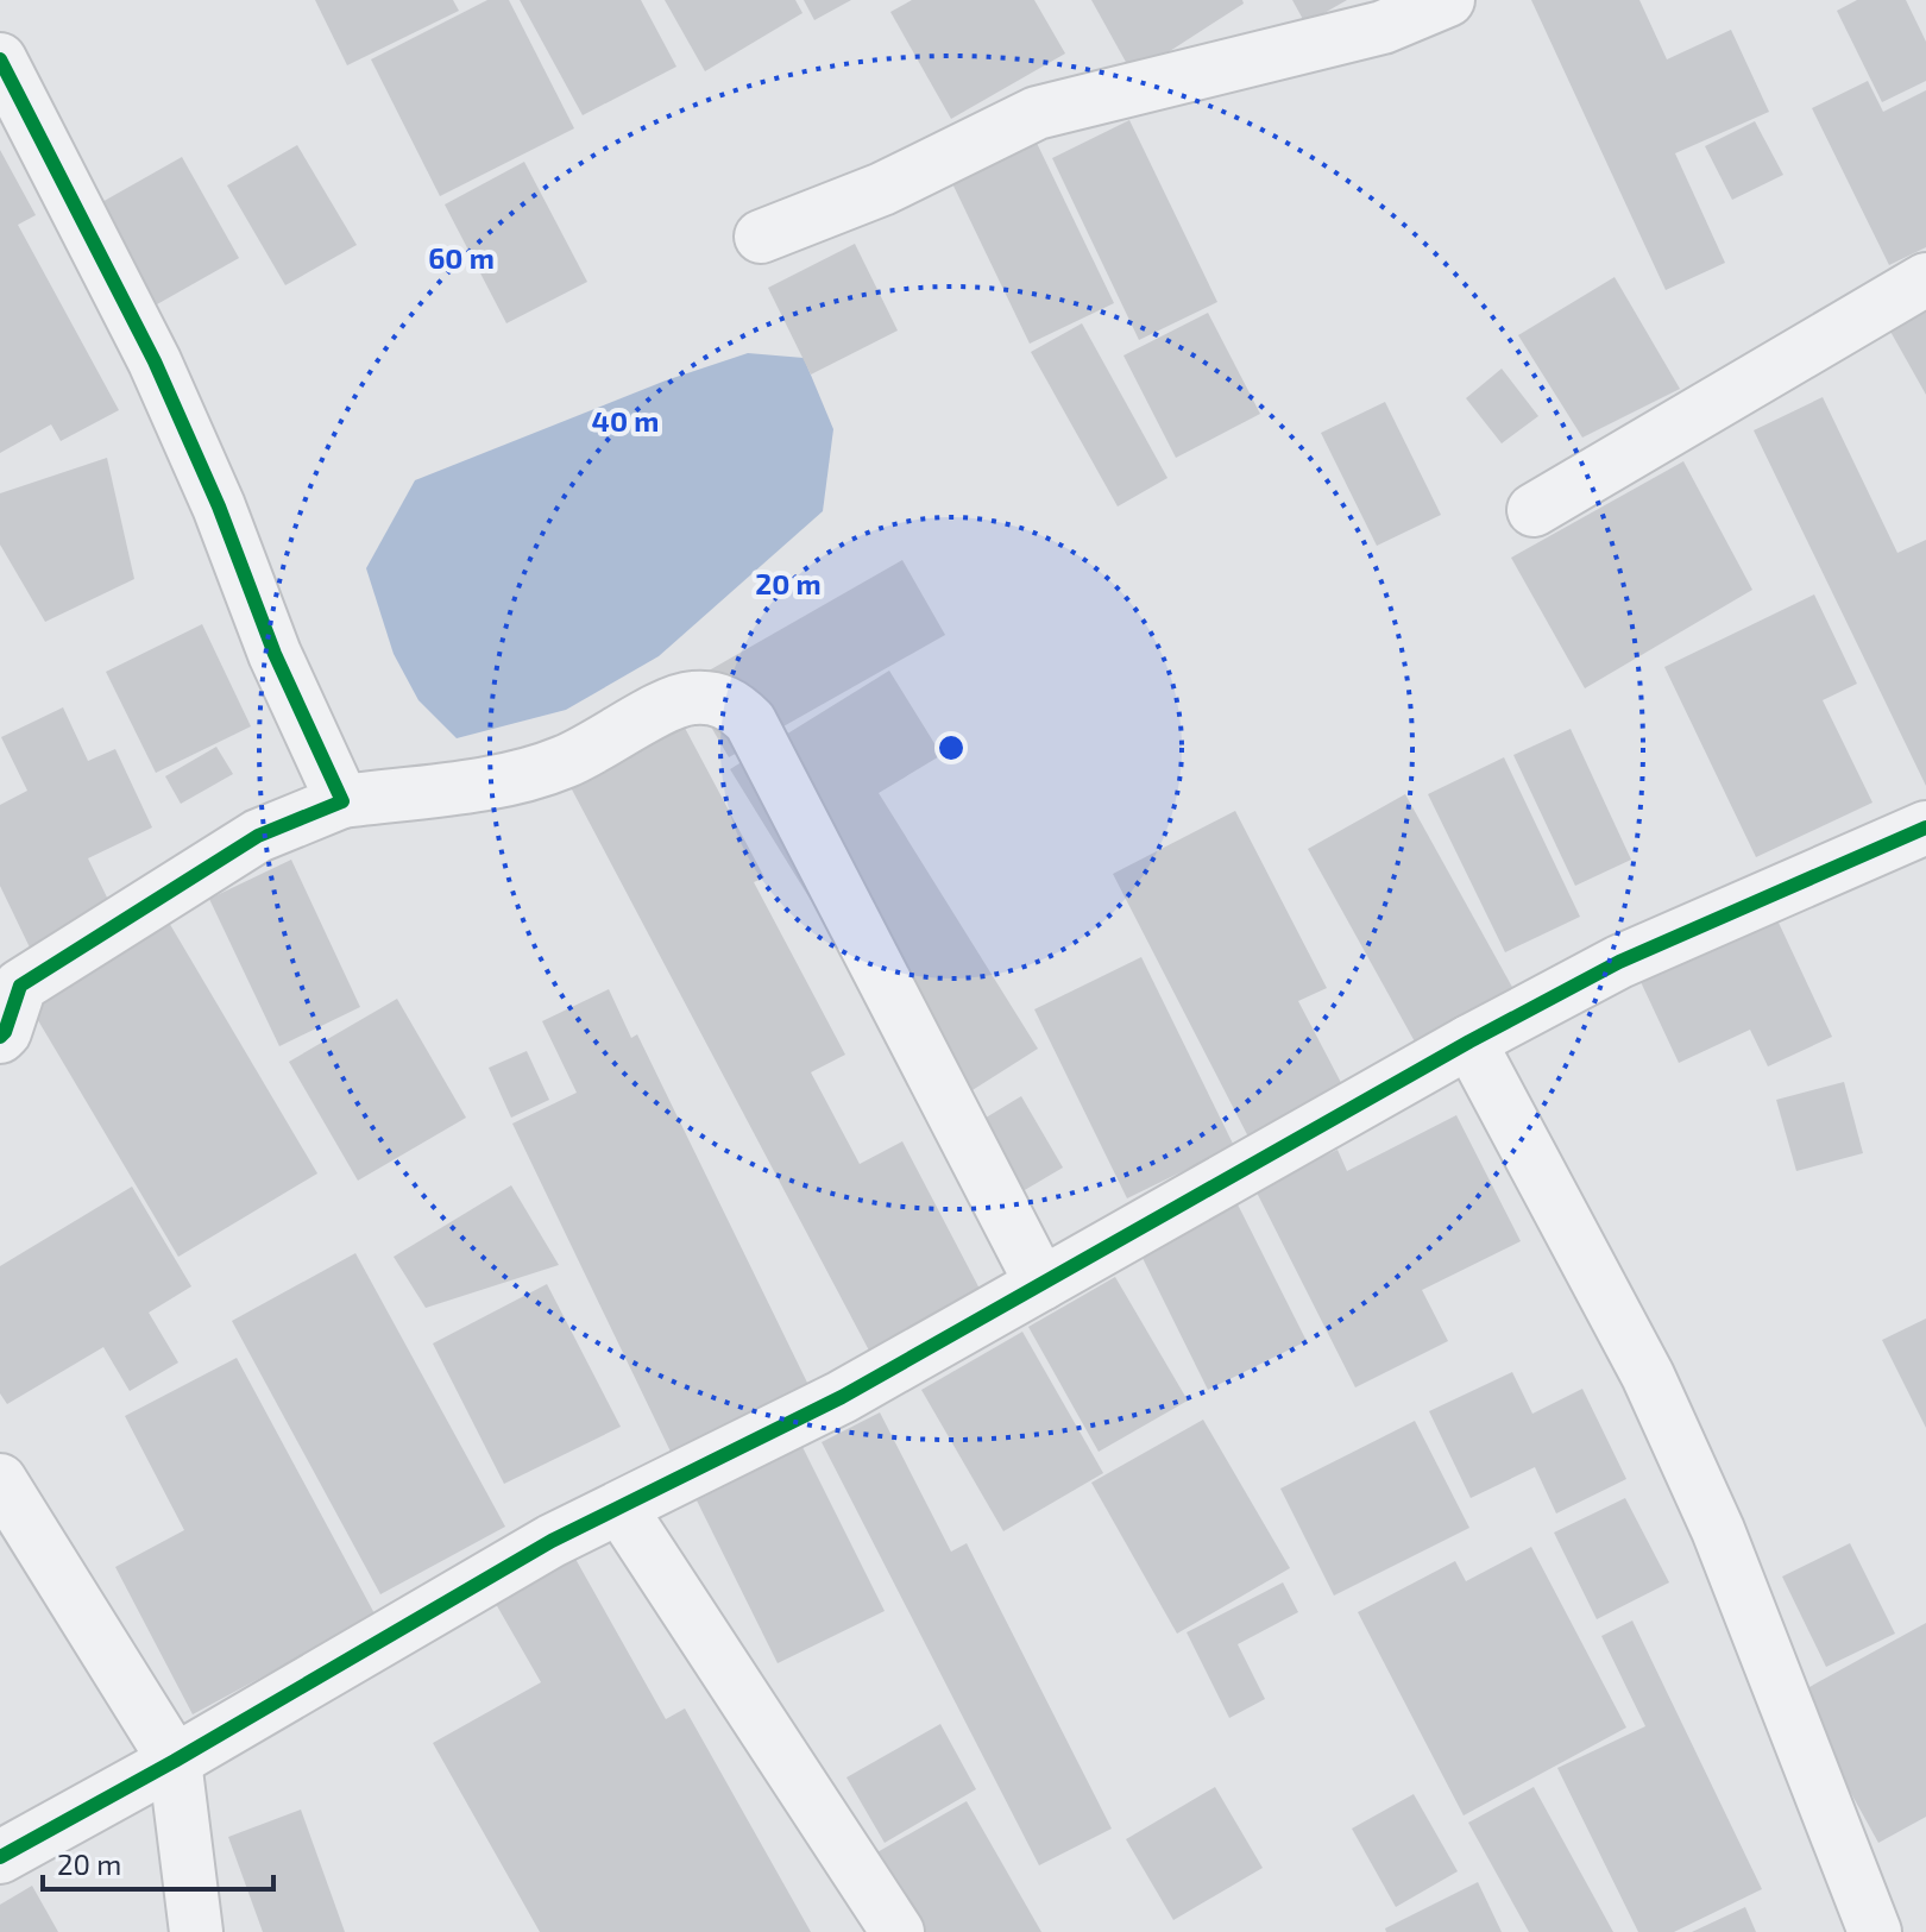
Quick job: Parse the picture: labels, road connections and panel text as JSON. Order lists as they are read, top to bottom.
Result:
{
  "scale_bar": "20 m",
  "rings": ["60 m", "40 m", "20 m"]
}
